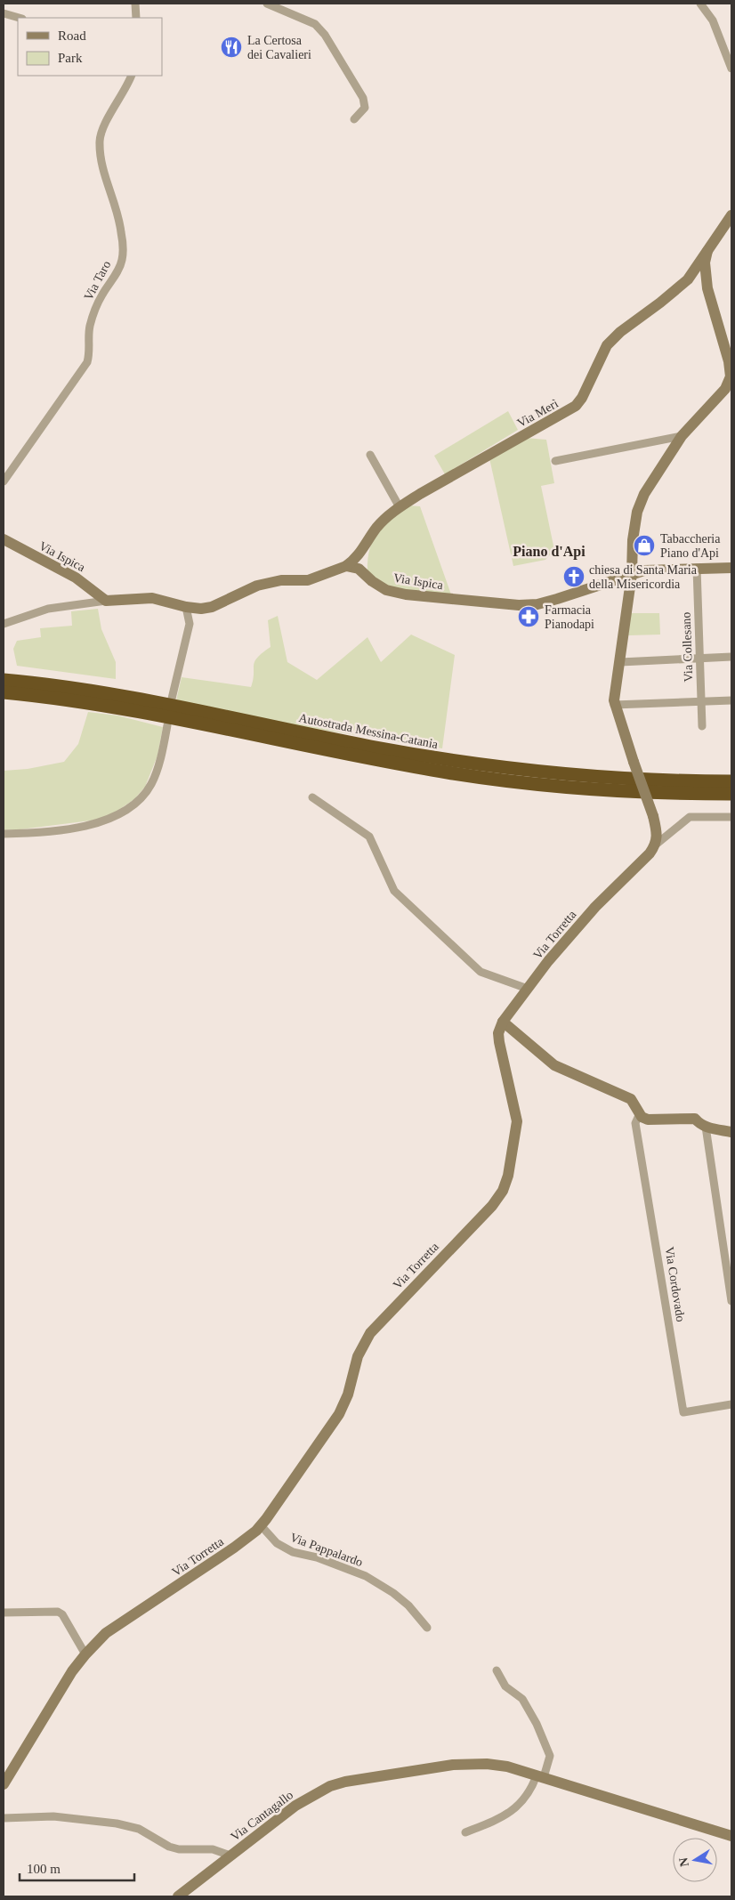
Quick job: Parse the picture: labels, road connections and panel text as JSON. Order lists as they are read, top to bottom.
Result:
{
  "streets": {
    "highway": ["Autostrada Messina-Catania"],
    "street": [
      "Via Taro",
      "Via Merì",
      "Via Ispica",
      "Via Collesano",
      "Via Torretta",
      "Via Cordovado",
      "Via Pappalardo",
      "Via Cantagallo"
    ]
  },
  "crossings": [
    ["Via Ispica", "Via Collesano"],
    ["Via Torretta", "Via Pappalardo"]
  ],
  "districts": ["Piano d'Api"],
  "places": {
    "restaurant": ["La Certosa dei Cavalieri"],
    "shop": ["Tabaccheria Piano d'Api"],
    "church": ["chiesa di Santa Maria della Misericordia"],
    "pharmacy": ["Farmacia Pianodapi"]
  },
  "legend": ["Road", "Park"],
  "scale_bar": "100 m",
  "north": "left"
}
